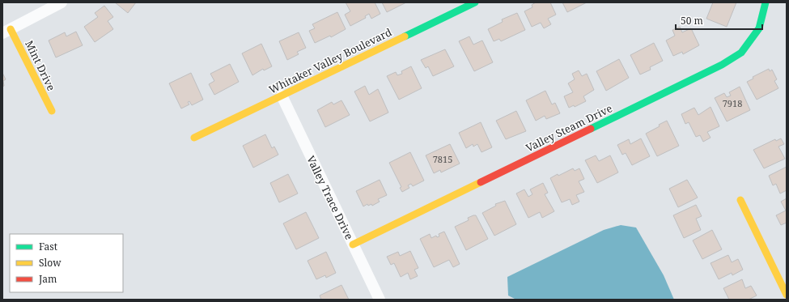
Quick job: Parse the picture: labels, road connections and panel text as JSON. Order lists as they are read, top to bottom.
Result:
{
  "streets": {
    "street": [
      "Whitaker Valley Boulevard",
      "Mint Drive",
      "Valley Steam Drive",
      "Valley Trace Drive"
    ]
  },
  "crossings": [
    ["Whitaker Valley Boulevard", "Valley Trace Drive"],
    ["Valley Steam Drive", "Valley Trace Drive"]
  ],
  "house_numbers": ["7918", "7815"],
  "legend": ["Fast", "Slow", "Jam"],
  "scale_bar": "50 m"
}
